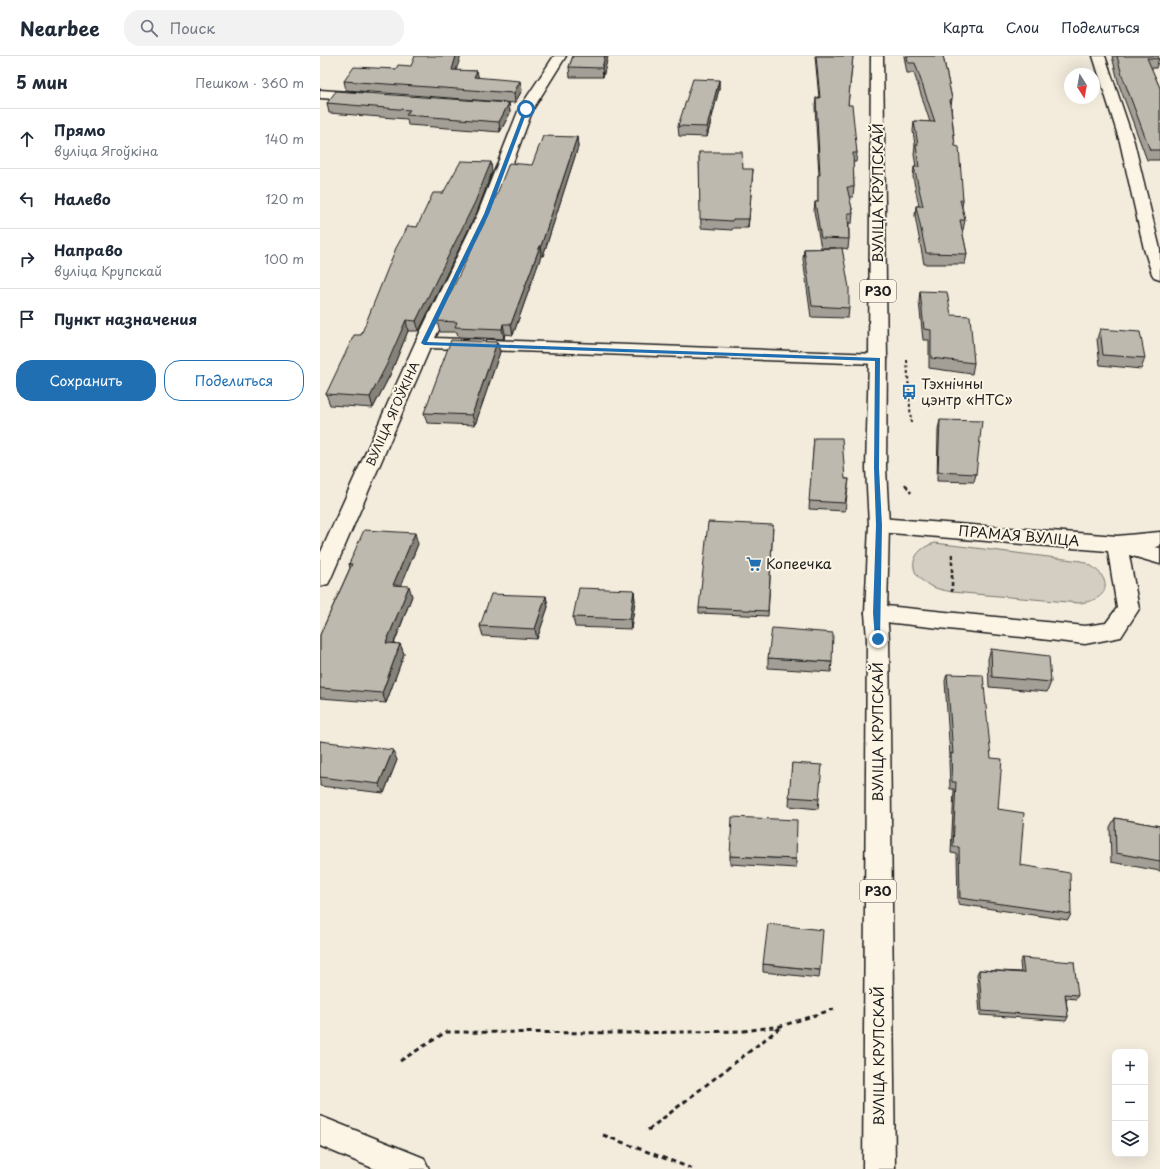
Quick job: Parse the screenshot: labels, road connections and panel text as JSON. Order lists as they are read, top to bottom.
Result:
{
  "streets": {
    "street": [
      "ВУЛІЦА КРУПСКАЙ",
      "Р30",
      "ВУЛІЦА ЯГОЎКІНА",
      "ПРАМАЯ ВУЛІЦА"
    ]
  },
  "crossings": [
    ["ВУЛІЦА КРУПСКАЙ", "ПРАМАЯ ВУЛІЦА"]
  ],
  "places": {
    "bus stop": ["Тэхнічны цэнтр «НТС»"],
    "supermarket": ["Копеечка"]
  },
  "north": "bottom",
  "page": {
    "header": "Nearbee",
    "search": "Поиск",
    "nav": ["Карта", "Слои", "Поделиться"],
    "heading": ["5 мин", "Пешком · 360 m"],
    "list": [
      ["Прямо", "вуліца Ягоўкіна", "140 m"],
      ["Налево", "120 m"],
      ["Направо", "вуліца Крупскай", "100 m"],
      "Пункт назначения"
    ],
    "buttons": ["Сохранить", "Поделиться"],
    "map_buttons": ["+", "−"]
  }
}
